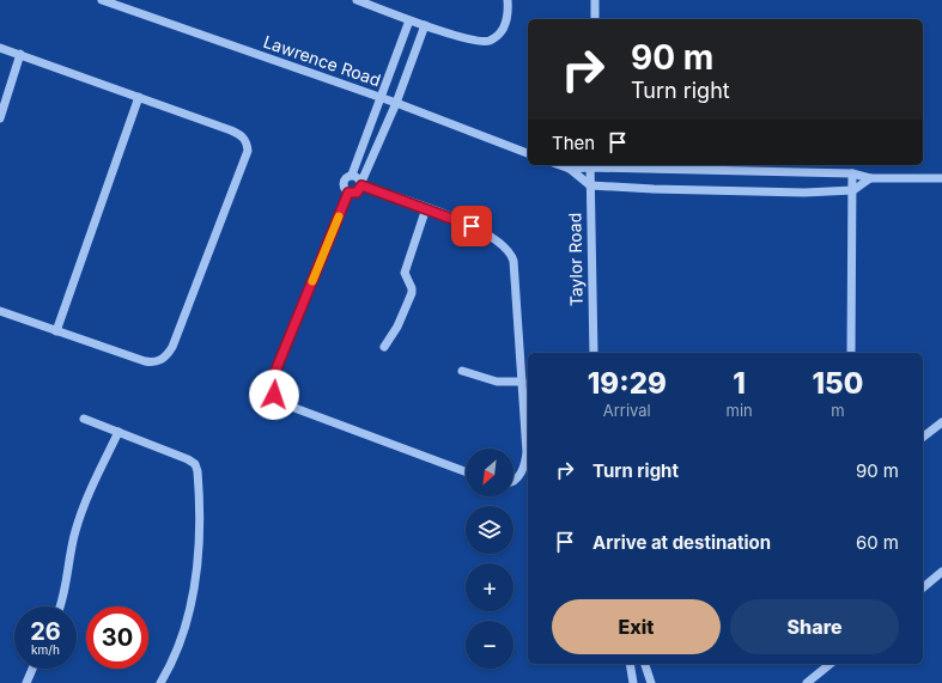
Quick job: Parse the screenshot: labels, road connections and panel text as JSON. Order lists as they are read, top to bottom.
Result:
{
  "streets": {
    "street": ["Lawrence Road", "Taylor Road"]
  },
  "north": "bottom left",
  "page": {
    "turn": ["90 m", "Turn right"],
    "then": "Then",
    "eta": [
      "19:29",
      "Arrival",
      "1",
      "min",
      "150",
      "m"
    ],
    "list": [
      {
        "name": "Turn right",
        "value": "90 m"
      },
      {
        "name": "Arrive at destination",
        "value": "60 m"
      }
    ],
    "map_buttons": ["+", "−"],
    "buttons": ["Exit", "Share"],
    "speed": "26 km/h",
    "limit": "30"
  }
}
